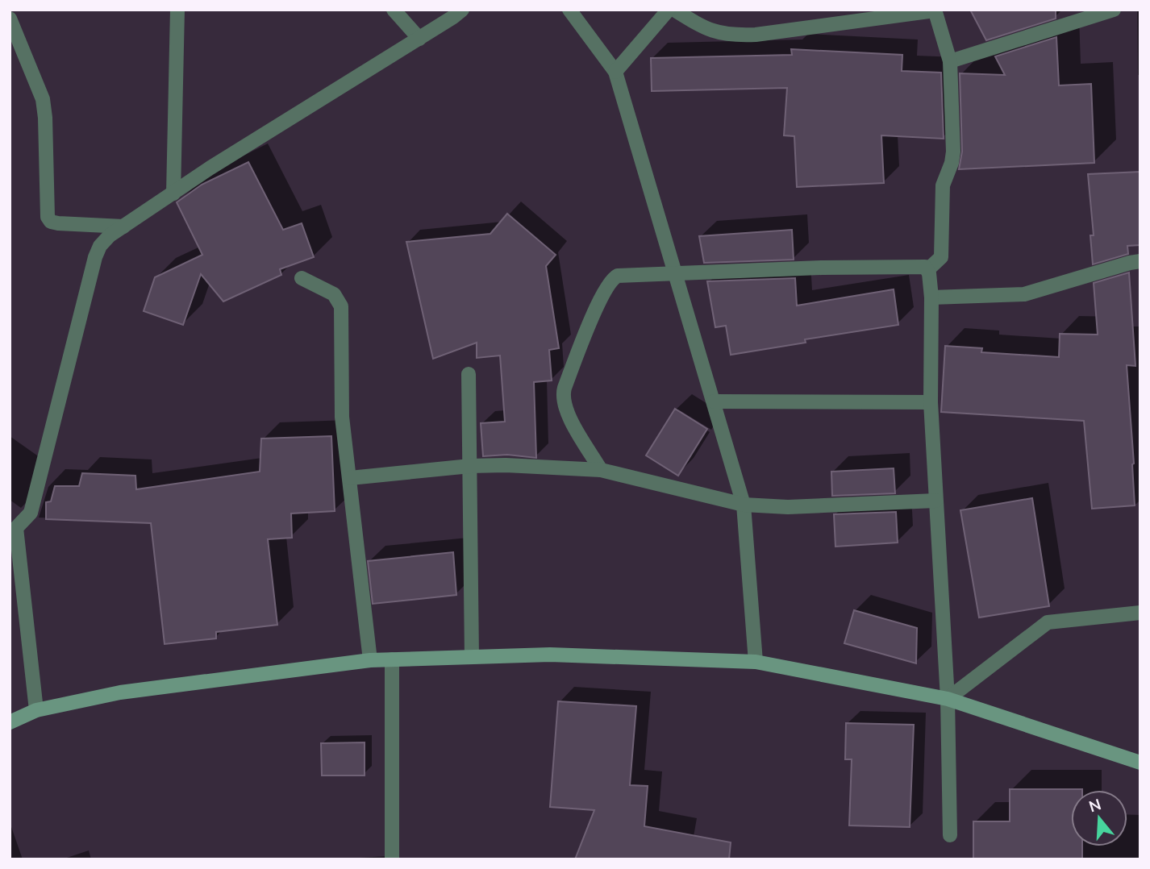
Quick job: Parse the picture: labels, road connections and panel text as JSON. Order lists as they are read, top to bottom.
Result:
{
  "north": "top"
}
